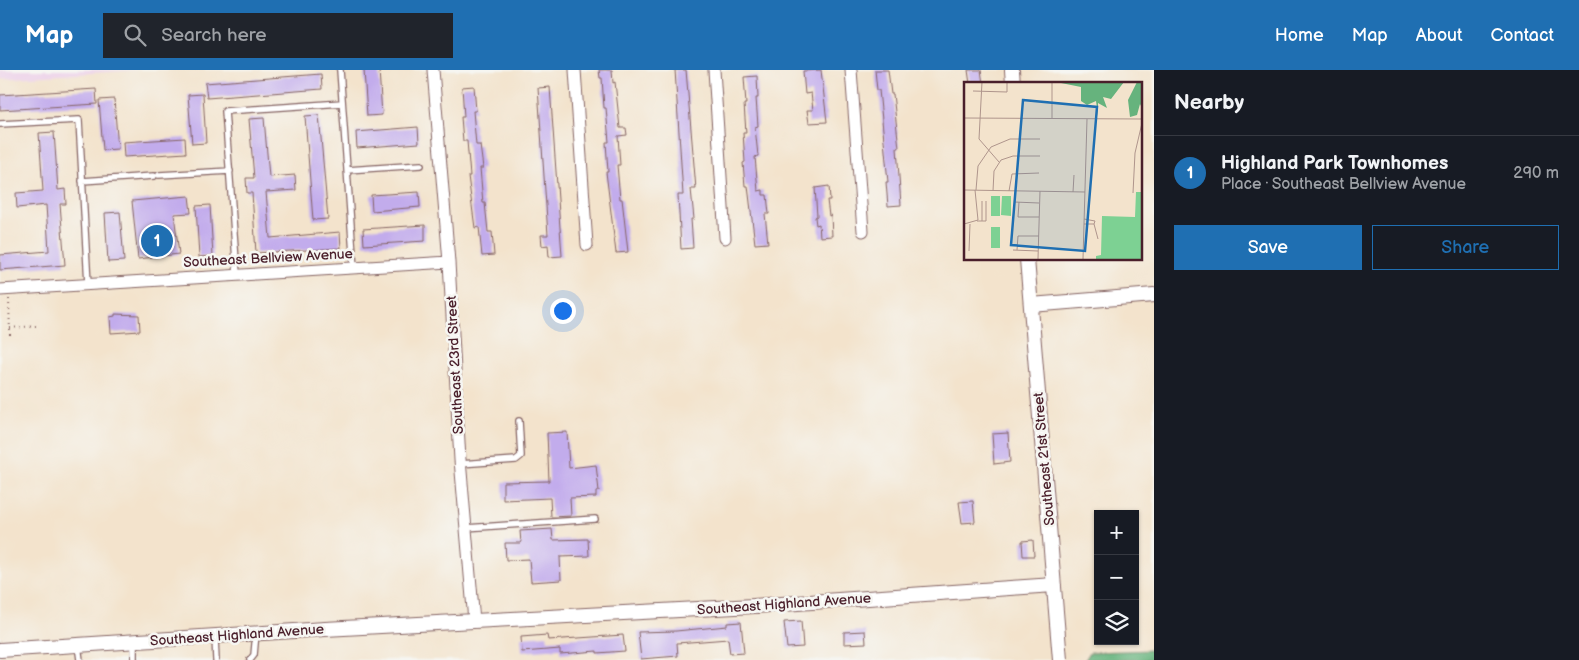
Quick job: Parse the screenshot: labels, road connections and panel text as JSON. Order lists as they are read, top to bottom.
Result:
{
  "streets": {
    "street": [
      "Southeast Bellview Avenue",
      "Southeast 23rd Street",
      "Southeast 21st Street",
      "Southeast Highland Avenue"
    ]
  },
  "crossings": [
    ["Southeast Bellview Avenue", "Southeast 23rd Street"],
    ["Southeast 23rd Street", "Southeast Highland Avenue"],
    ["Southeast 21st Street", "Southeast Highland Avenue"]
  ],
  "page": {
    "header": "Map",
    "search": "Search here",
    "nav": [
      "Home",
      "Map",
      "About",
      "Contact"
    ],
    "heading": "Nearby",
    "list": [
      {
        "mark": "1",
        "name": "Highland Park Townhomes",
        "note": "Place · Southeast Bellview Avenue",
        "value": "290 m"
      }
    ],
    "buttons": ["Save", "Share"],
    "pins": "1",
    "map_buttons": ["+", "−"]
  }
}
